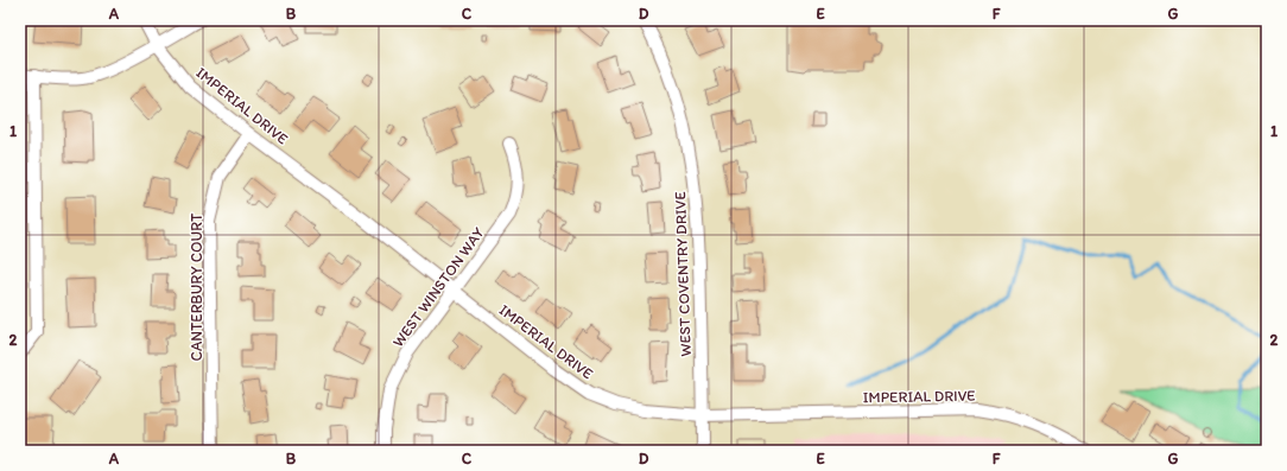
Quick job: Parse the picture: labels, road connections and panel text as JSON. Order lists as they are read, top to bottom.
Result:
{
  "streets": {
    "street": [
      "IMPERIAL DRIVE",
      "WEST COVENTRY DRIVE",
      "CANTERBURY COURT",
      "WEST WINSTON WAY"
    ]
  },
  "crossings": [
    ["IMPERIAL DRIVE", "WEST COVENTRY DRIVE"],
    ["IMPERIAL DRIVE", "CANTERBURY COURT"],
    ["IMPERIAL DRIVE", "WEST WINSTON WAY"]
  ],
  "grid": {
    "columns": [
      "A",
      "B",
      "C",
      "D",
      "E",
      "F",
      "G"
    ],
    "rows": ["1", "2"]
  }
}
